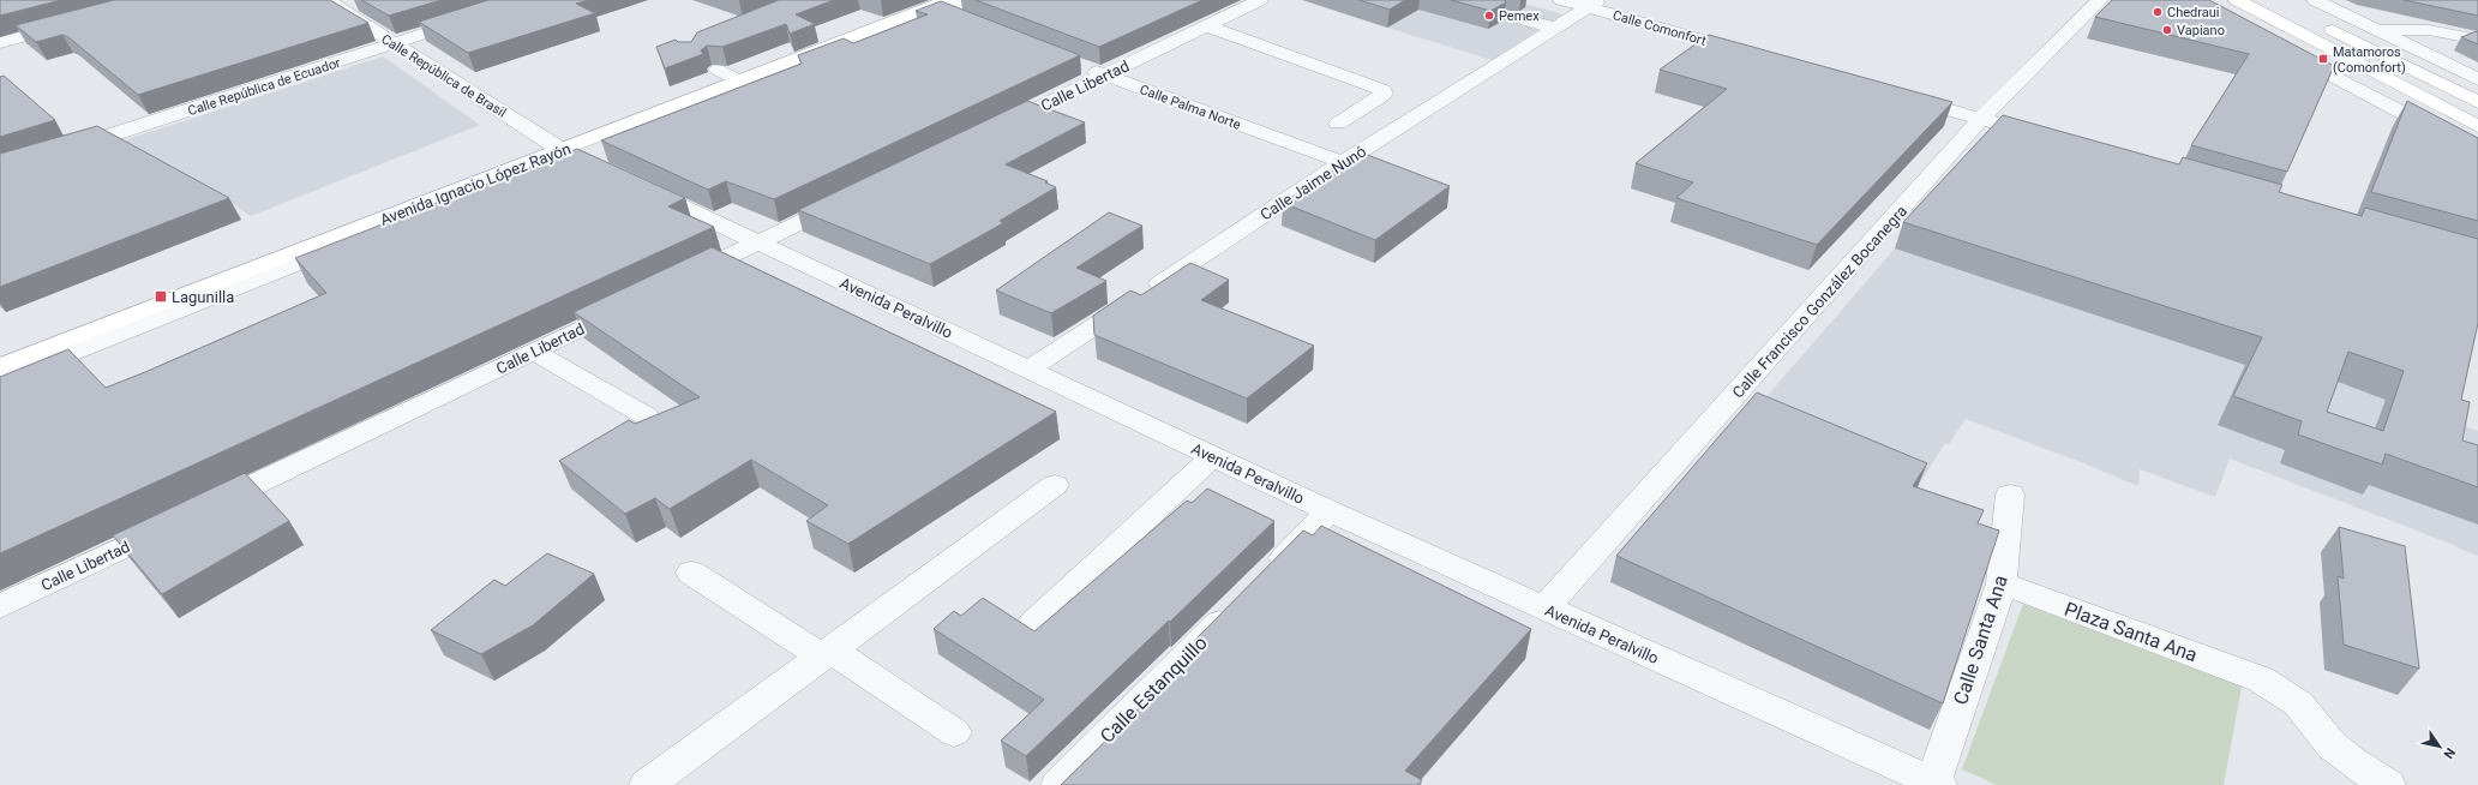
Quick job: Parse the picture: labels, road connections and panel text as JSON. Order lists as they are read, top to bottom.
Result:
{
  "streets": {
    "main road": ["Avenida Ignacio López Rayón"],
    "street": [
      "Calle Comonfort",
      "Calle República de Brasil",
      "Calle Libertad",
      "Calle República de Ecuador",
      "Calle Palma Norte",
      "Calle Jaime Nunó",
      "Calle Francisco González Bocanegra",
      "Avenida Peralvillo",
      "Plaza Santa Ana",
      "Calle Santa Ana",
      "Calle Estanquillo"
    ]
  },
  "crossings": [
    ["Calle Comonfort", "Calle Jaime Nunó"],
    ["Calle República de Brasil", "Calle República de Ecuador"],
    ["Calle República de Brasil", "Avenida Ignacio López Rayón"],
    ["Calle Libertad", "Calle Palma Norte"],
    ["Calle Palma Norte", "Calle Jaime Nunó"],
    ["Calle Jaime Nunó", "Avenida Peralvillo"],
    ["Calle Francisco González Bocanegra", "Avenida Peralvillo"],
    ["Avenida Peralvillo", "Calle Santa Ana"],
    ["Plaza Santa Ana", "Calle Santa Ana"]
  ],
  "places": {
    "other": ["Chedraui", "Pemex", "Vapiano"],
    "transit": ["Matamoros (Comonfort)", "Lagunilla"]
  },
  "north": "bottom right"
}
